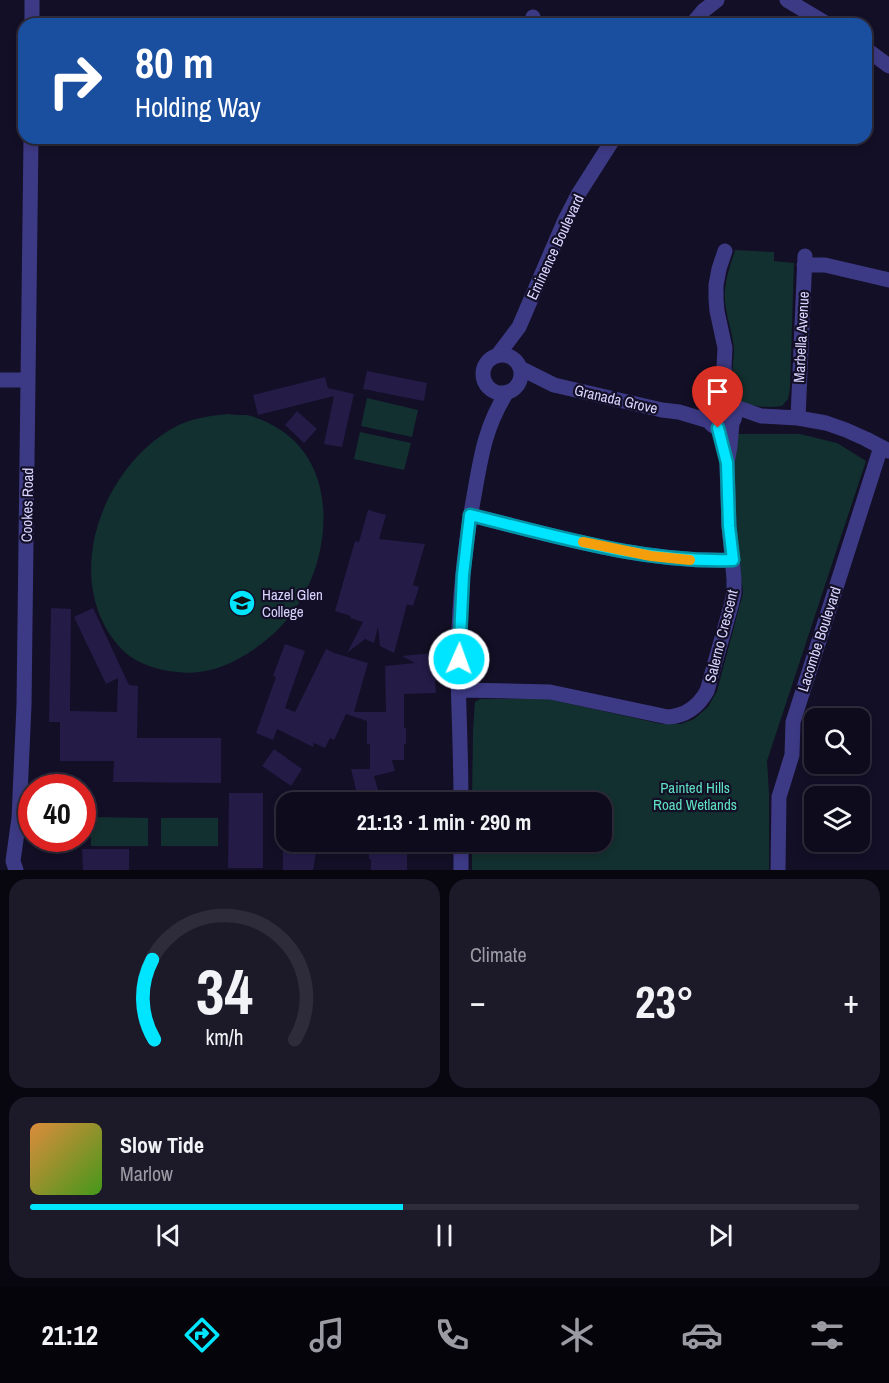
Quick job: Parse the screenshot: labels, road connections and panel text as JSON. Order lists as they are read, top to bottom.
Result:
{
  "streets": {
    "street": [
      "Eminence Boulevard",
      "Marbella Avenue",
      "Granada Grove",
      "Cookes Road",
      "Salerno Crescent",
      "Lacombe Boulevard"
    ]
  },
  "crossings": [
    ["Eminence Boulevard", "Granada Grove"],
    ["Marbella Avenue", "Granada Grove"],
    ["Granada Grove", "Salerno Crescent"],
    ["Granada Grove", "Lacombe Boulevard"]
  ],
  "parks": ["Painted Hills Road Wetlands"],
  "places": {
    "school or university": ["Hazel Glen College"]
  },
  "page": {
    "turn": ["80 m", "Holding Way"],
    "limit": "40",
    "trip": "21:13 · 1 min · 290 m",
    "tile": "Climate",
    "heat": ["−", "23°", "+"],
    "song": ["Slow Tide", "Marlow"],
    "tabs": "21:12",
    "gauge": ["34", "km/h"]
  }
}
